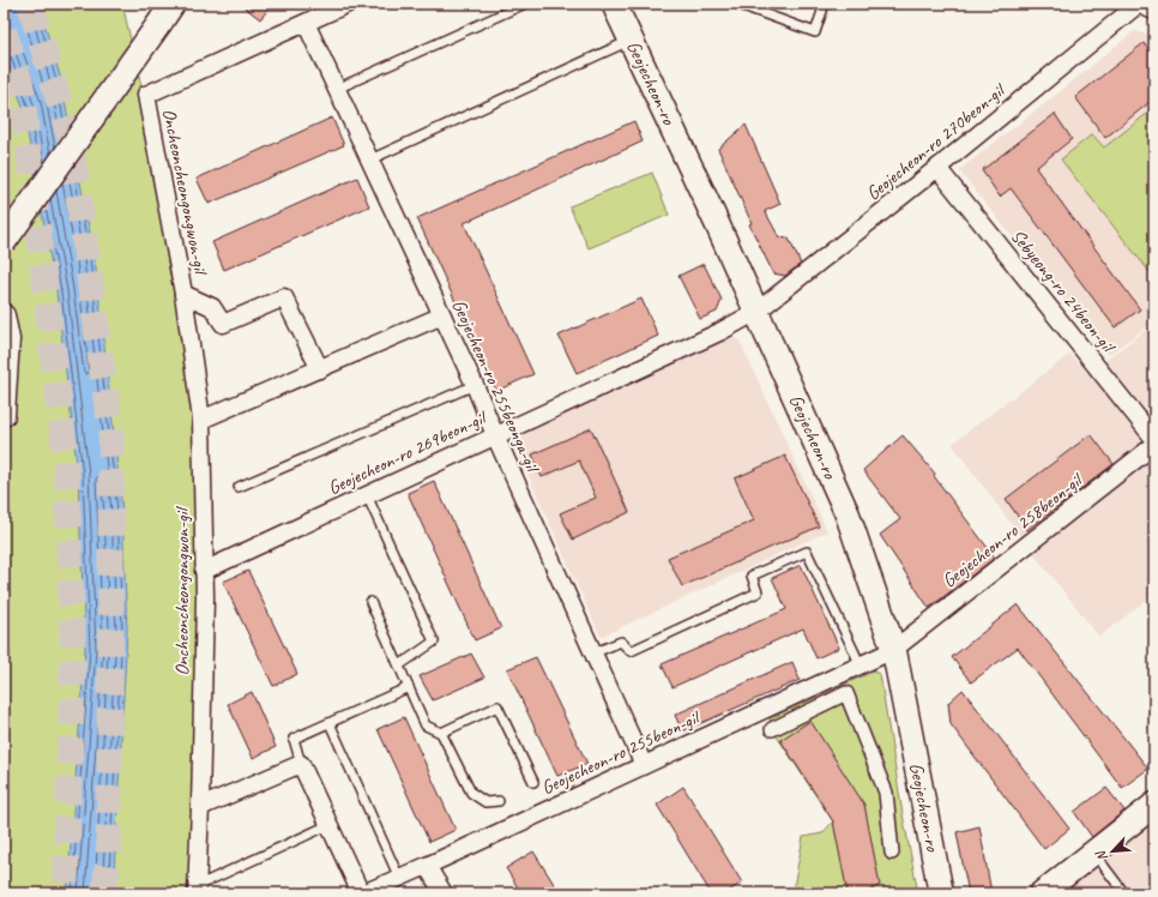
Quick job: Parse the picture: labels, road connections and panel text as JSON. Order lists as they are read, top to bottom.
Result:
{
  "streets": {
    "main road": ["Geojecheon-ro"],
    "street": [
      "Geojecheon-ro 270beon-gil",
      "Oncheoncheongongwon-gil",
      "Sebyeong-ro 24beon-gil",
      "Geojecheon-ro 255beonga-gil",
      "Geojecheon-ro 269beon-gil",
      "Geojecheon-ro 258beon-gil",
      "Geojecheon-ro 255beon-gil"
    ]
  },
  "crossings": [
    ["Geojecheon-ro", "Geojecheon-ro 270beon-gil"],
    ["Geojecheon-ro", "Geojecheon-ro 269beon-gil"],
    ["Geojecheon-ro", "Geojecheon-ro 258beon-gil"],
    ["Geojecheon-ro", "Geojecheon-ro 255beon-gil"],
    ["Geojecheon-ro 270beon-gil", "Sebyeong-ro 24beon-gil"],
    ["Geojecheon-ro 270beon-gil", "Geojecheon-ro 269beon-gil"],
    ["Oncheoncheongongwon-gil", "Geojecheon-ro 255beonga-gil"],
    ["Oncheoncheongongwon-gil", "Geojecheon-ro 269beon-gil"],
    ["Geojecheon-ro 255beonga-gil", "Geojecheon-ro 269beon-gil"],
    ["Geojecheon-ro 255beonga-gil", "Geojecheon-ro 255beon-gil"],
    ["Geojecheon-ro 258beon-gil", "Geojecheon-ro 255beon-gil"]
  ],
  "north": "bottom left"
}
